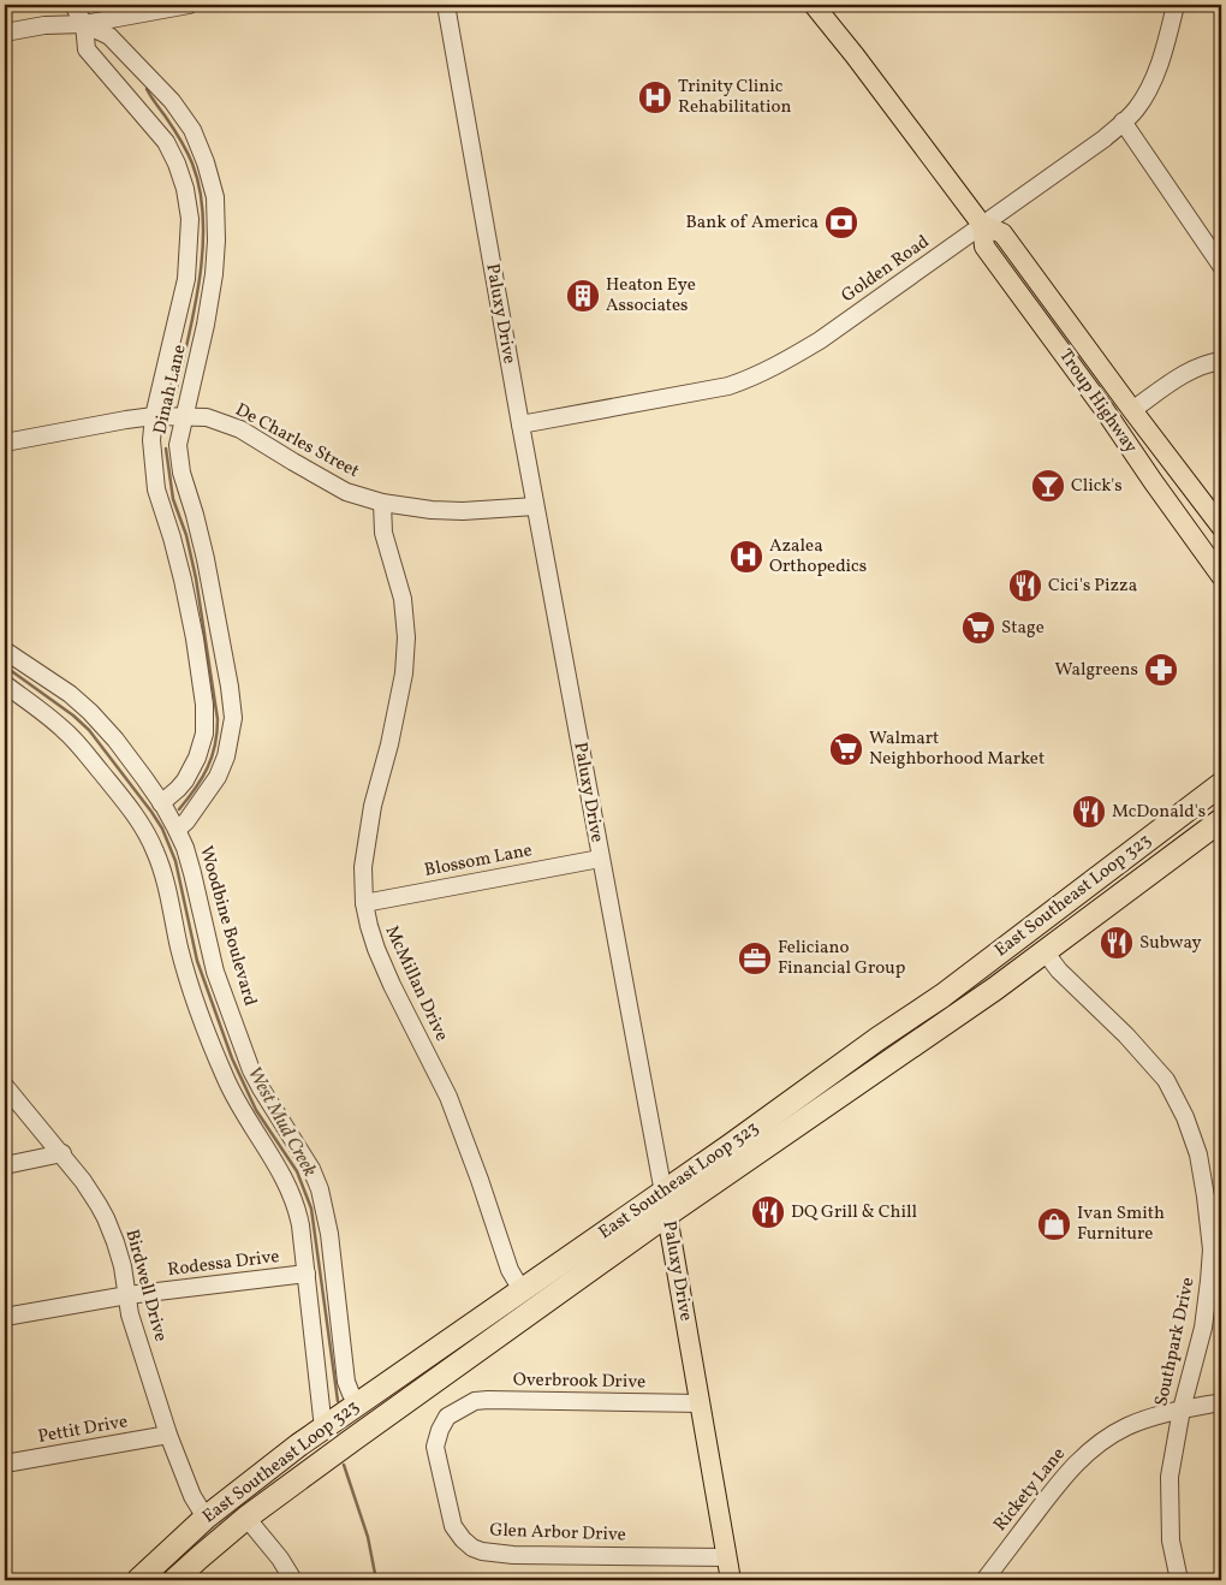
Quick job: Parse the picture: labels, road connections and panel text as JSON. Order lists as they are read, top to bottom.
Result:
{
  "streets": {
    "highway": ["East Southeast Loop 323"],
    "main road": ["Paluxy Drive", "Troup Highway"],
    "street": [
      "Golden Road",
      "Dinah Lane",
      "De Charles Street",
      "Blossom Lane",
      "Woodbine Boulevard",
      "McMillan Drive",
      "Rodessa Drive",
      "Birdwell Drive",
      "Southpark Drive",
      "Overbrook Drive",
      "Pettit Drive",
      "Rickety Lane",
      "Glen Arbor Drive"
    ]
  },
  "crossings": [
    ["Golden Road", "Paluxy Drive"],
    ["Golden Road", "Troup Highway"],
    ["Paluxy Drive", "De Charles Street"],
    ["Paluxy Drive", "Blossom Lane"],
    ["Paluxy Drive", "East Southeast Loop 323"],
    ["Paluxy Drive", "Overbrook Drive"],
    ["Paluxy Drive", "Glen Arbor Drive"],
    ["Dinah Lane", "De Charles Street"],
    ["Dinah Lane", "Woodbine Boulevard"],
    ["De Charles Street", "McMillan Drive"],
    ["Blossom Lane", "McMillan Drive"],
    ["East Southeast Loop 323", "Woodbine Boulevard"],
    ["East Southeast Loop 323", "McMillan Drive"],
    ["East Southeast Loop 323", "Birdwell Drive"],
    ["East Southeast Loop 323", "Southpark Drive"],
    ["Rodessa Drive", "Birdwell Drive"],
    ["Birdwell Drive", "Pettit Drive"],
    ["Southpark Drive", "Rickety Lane"],
    ["Overbrook Drive", "Glen Arbor Drive"]
  ],
  "water": ["West Mud Creek"],
  "places": {
    "hospital": ["Trinity Clinic Rehabilitation", "Azalea Orthopedics"],
    "bank": ["Bank of America"],
    "building": ["Heaton Eye Associates"],
    "bar": ["Click's"],
    "restaurant": [
      "Cici's Pizza",
      "McDonald's",
      "Subway",
      "DQ Grill & Chill"
    ],
    "supermarket": ["Stage", "Walmart Neighborhood Market"],
    "pharmacy": ["Walgreens"],
    "office": ["Feliciano Financial Group"],
    "shop": ["Ivan Smith Furniture"]
  }
}
